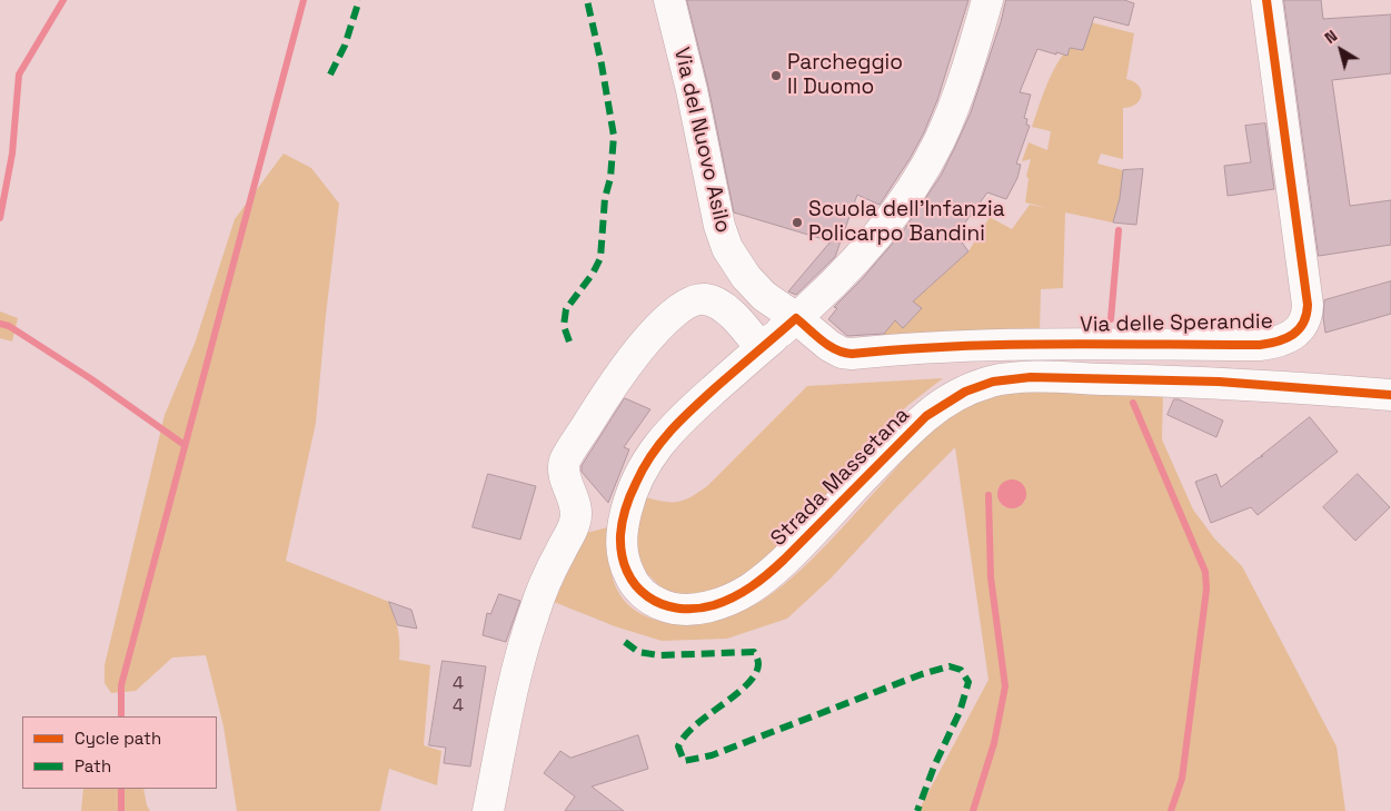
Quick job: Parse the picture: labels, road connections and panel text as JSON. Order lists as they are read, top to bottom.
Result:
{
  "streets": {
    "street": ["Via del Nuovo Asilo", "Via delle Sperandie", "Strada Massetana"]
  },
  "crossings": [
    ["Via del Nuovo Asilo", "Via delle Sperandie"],
    ["Via del Nuovo Asilo", "Strada Massetana"],
    ["Via delle Sperandie", "Strada Massetana"]
  ],
  "places": ["Parcheggio Il Duomo", "Scuola dell'Infanzia Policarpo Bandini"],
  "house_numbers": ["4", "4"],
  "legend": ["Cycle path", "Path"],
  "north": "top left"
}
